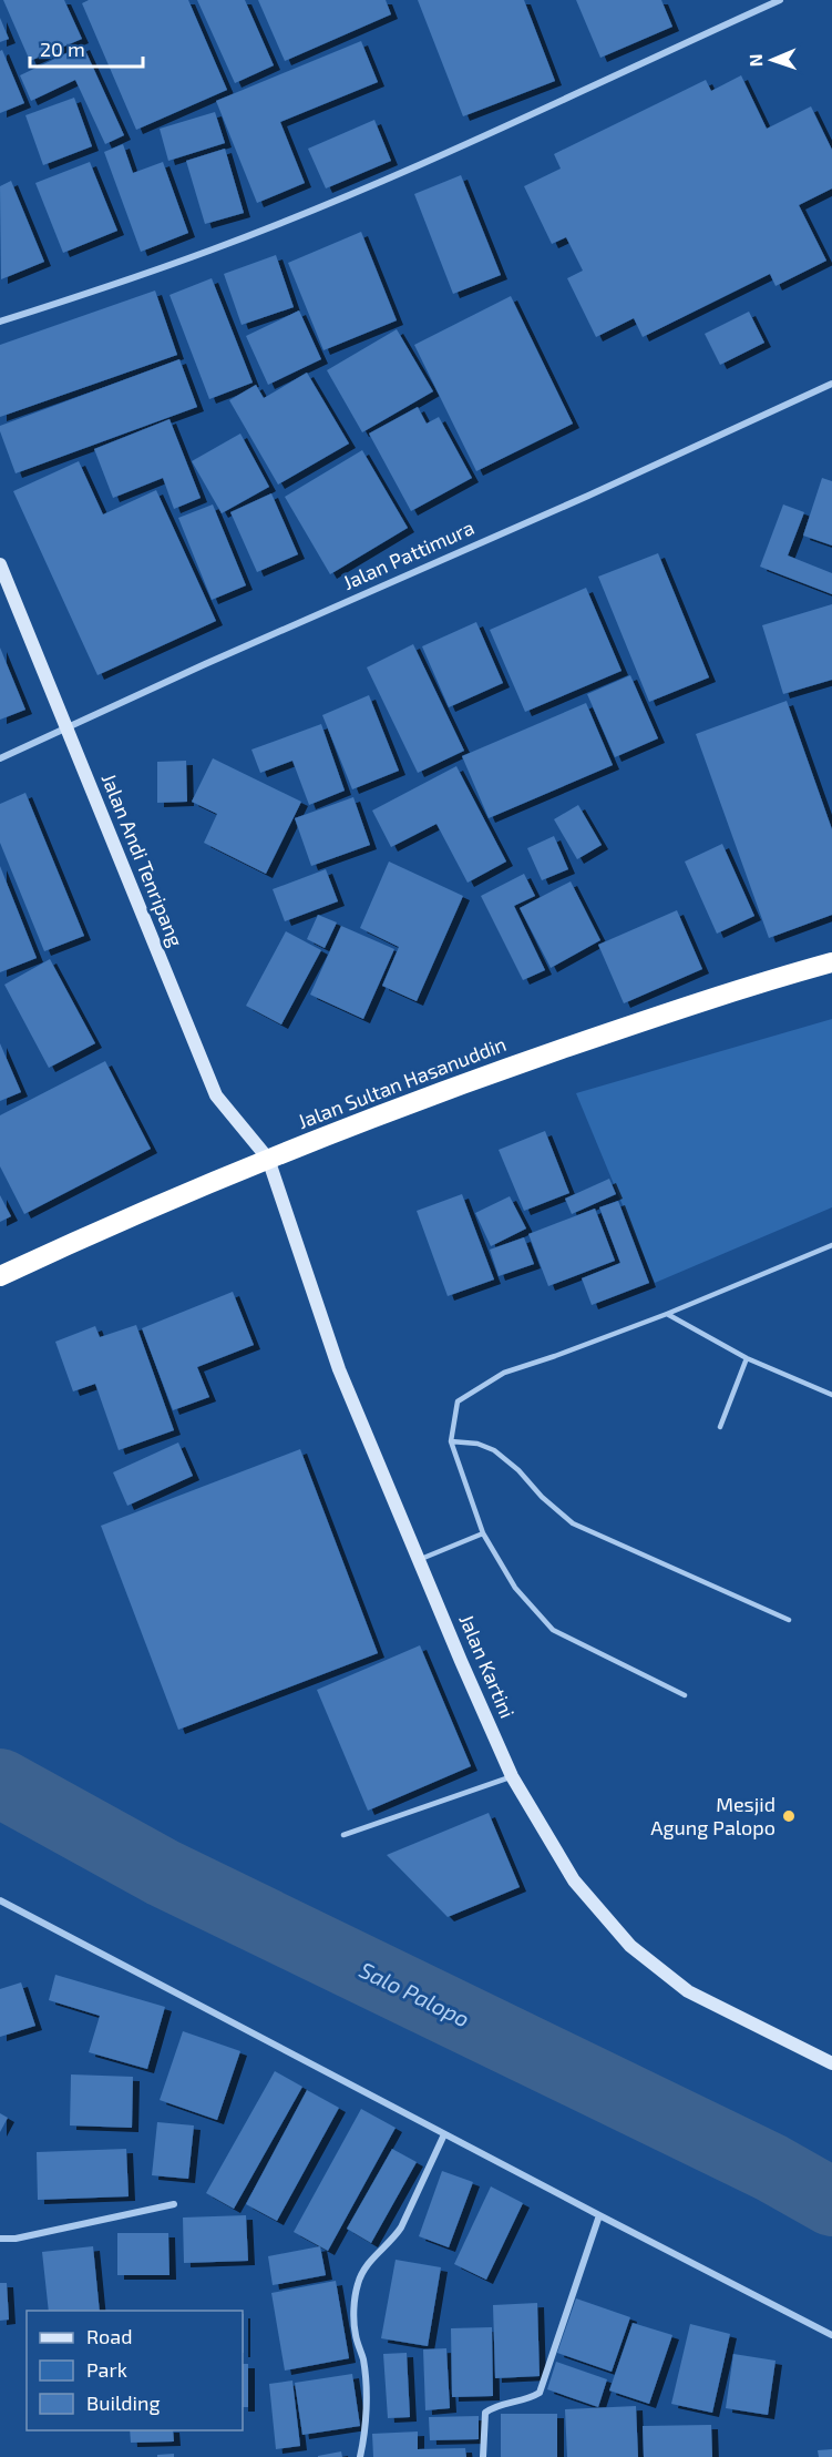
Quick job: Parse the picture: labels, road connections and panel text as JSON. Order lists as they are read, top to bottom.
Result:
{
  "streets": {
    "highway": ["Jalan Sultan Hasanuddin"],
    "street": ["Jalan Pattimura", "Jalan Andi Tenripang", "Jalan Kartini"]
  },
  "crossings": [
    ["Jalan Pattimura", "Jalan Andi Tenripang"],
    ["Jalan Andi Tenripang", "Jalan Sultan Hasanuddin"],
    ["Jalan Andi Tenripang", "Jalan Kartini"],
    ["Jalan Sultan Hasanuddin", "Jalan Kartini"]
  ],
  "water": ["Salo Palopo"],
  "places": ["Mesjid Agung Palopo"],
  "legend": ["Road", "Park", "Building"],
  "scale_bar": "20 m",
  "north": "left"
}
